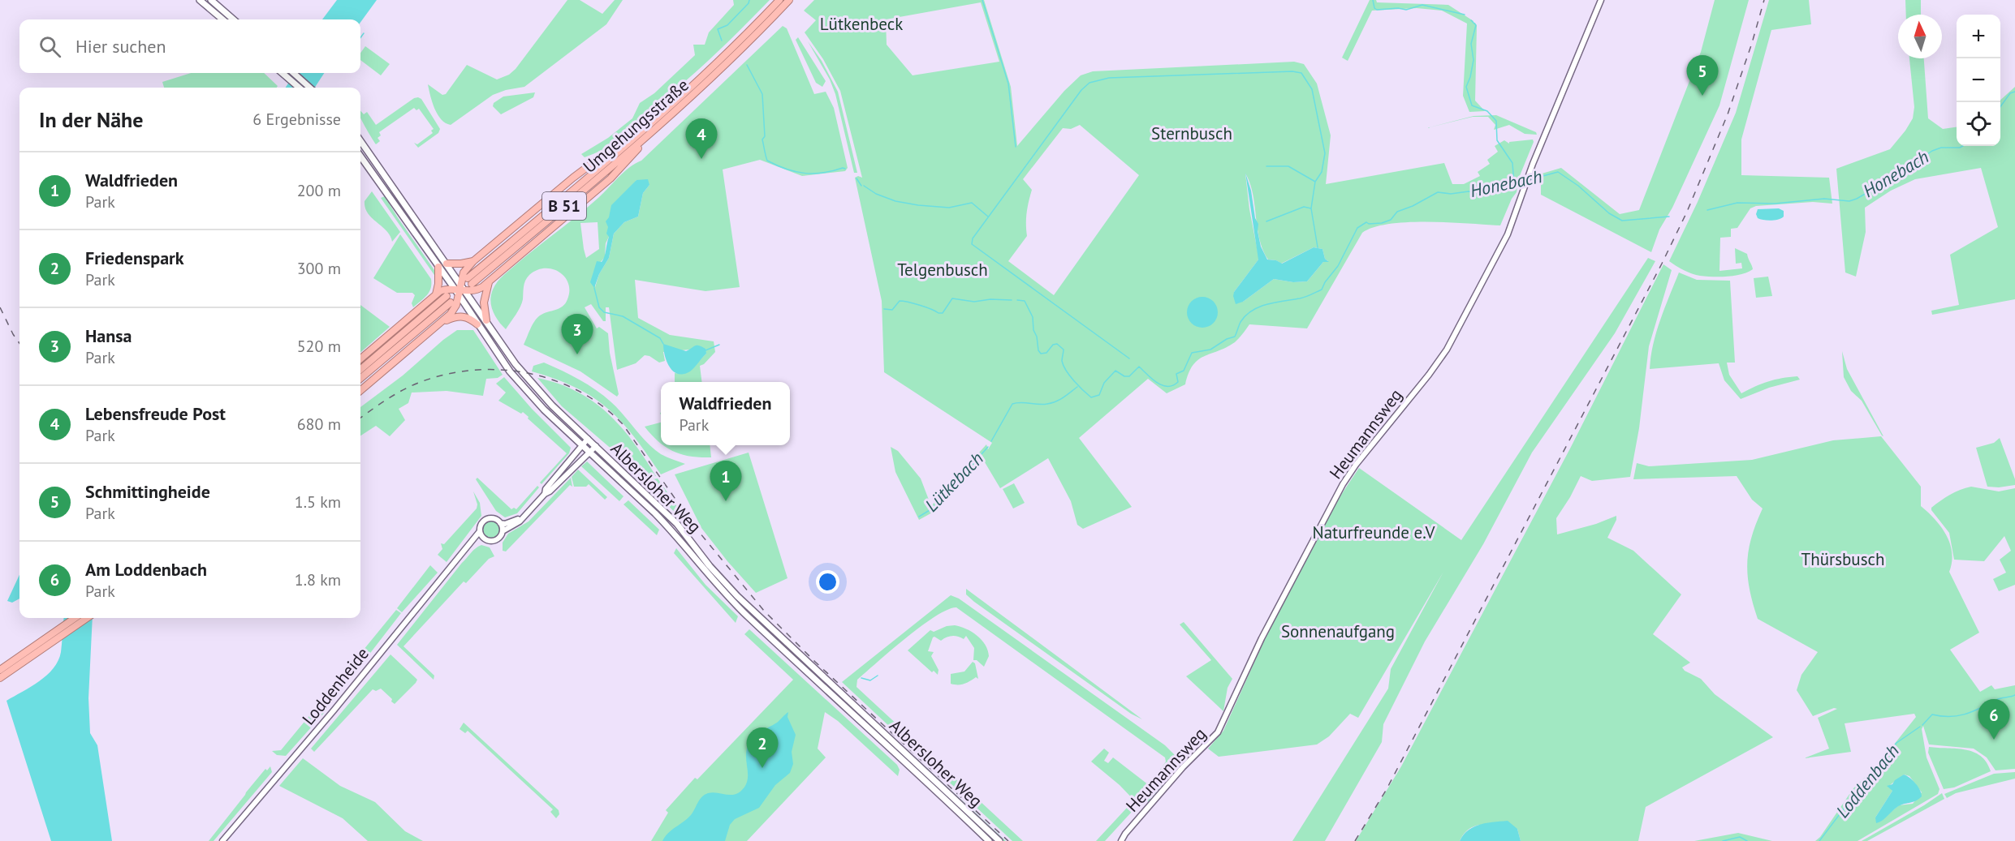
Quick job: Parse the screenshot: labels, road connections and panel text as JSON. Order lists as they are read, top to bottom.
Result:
{
  "streets": {
    "highway": ["Umgehungsstraße", "B 51"],
    "main road": ["Albersloher Weg"],
    "street": ["Heumannsweg", "Loddenheide"]
  },
  "crossings": [
    ["Umgehungsstraße", "B 51"],
    ["B 51", "Albersloher Weg"]
  ],
  "water": ["Honebach", "Lütkebach", "Loddenbach"],
  "parks": [
    "Lütkenbeck",
    "Sternbusch",
    "Telgenbusch",
    "Naturfreunde e.V",
    "Thürsbusch",
    "Sonnenaufgang"
  ],
  "north": "top",
  "page": {
    "map_buttons": ["+", "−"],
    "search": "Hier suchen",
    "pins": [
      "5",
      "4",
      "3",
      "1",
      "6",
      "2"
    ],
    "heading": ["In der Nähe", "6 Ergebnisse"],
    "list": [
      {
        "mark": "1",
        "name": "Waldfrieden",
        "note": "Park",
        "value": "200 m"
      },
      {
        "mark": "2",
        "name": "Friedenspark",
        "note": "Park",
        "value": "300 m"
      },
      {
        "mark": "3",
        "name": "Hansa",
        "note": "Park",
        "value": "520 m"
      },
      {
        "mark": "4",
        "name": "Lebensfreude Post",
        "note": "Park",
        "value": "680 m"
      },
      {
        "mark": "5",
        "name": "Schmittingheide",
        "note": "Park",
        "value": "1.5 km"
      },
      {
        "mark": "6",
        "name": "Am Loddenbach",
        "note": "Park",
        "value": "1.8 km"
      }
    ],
    "popup": ["Waldfrieden", "Park"]
  }
}
